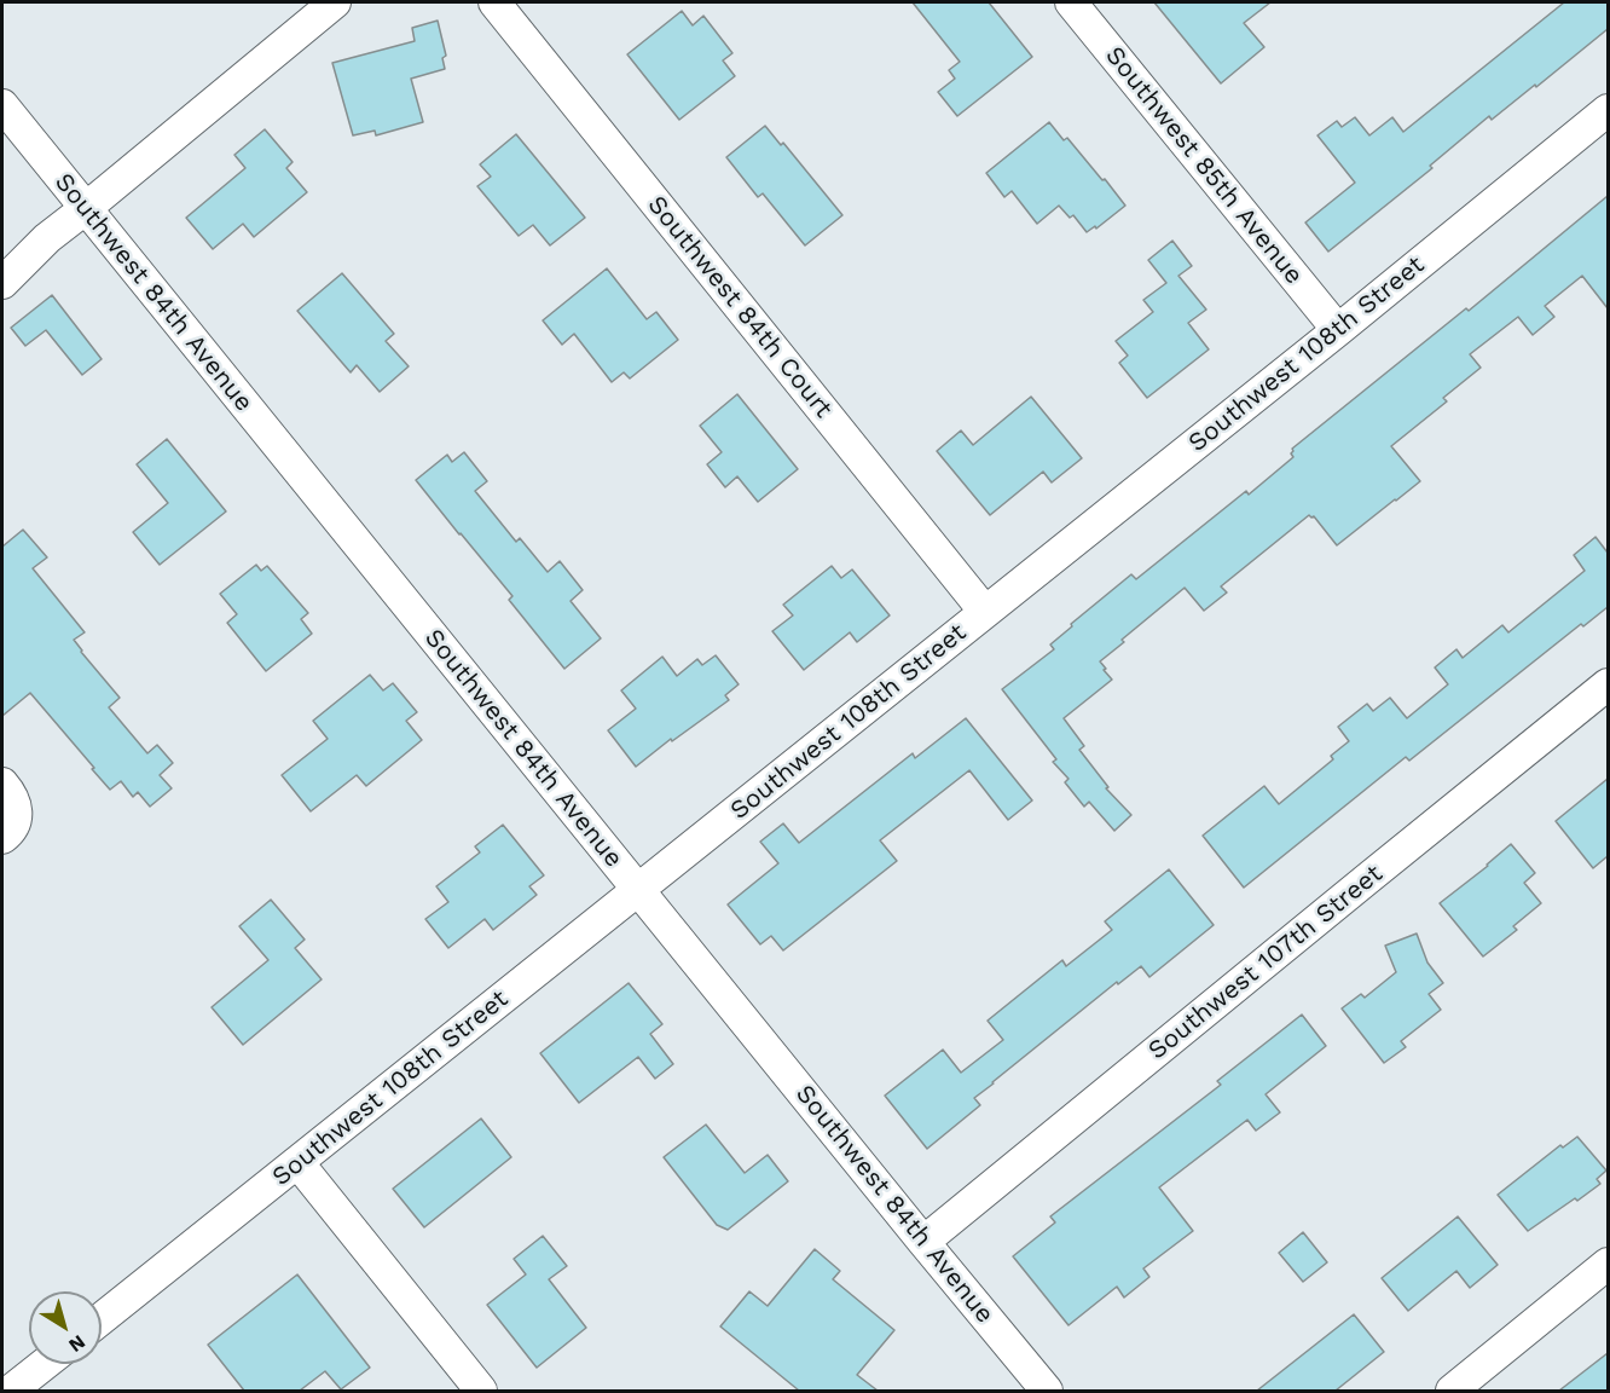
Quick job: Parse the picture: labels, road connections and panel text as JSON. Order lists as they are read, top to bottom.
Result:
{
  "streets": {
    "street": [
      "Southwest 85th Avenue",
      "Southwest 84th Avenue",
      "Southwest 84th Court",
      "Southwest 108th Street",
      "Southwest 107th Street"
    ]
  },
  "crossings": [
    ["Southwest 85th Avenue", "Southwest 108th Street"],
    ["Southwest 84th Avenue", "Southwest 108th Street"],
    ["Southwest 84th Avenue", "Southwest 107th Street"],
    ["Southwest 84th Court", "Southwest 108th Street"]
  ],
  "north": "bottom right"
}
